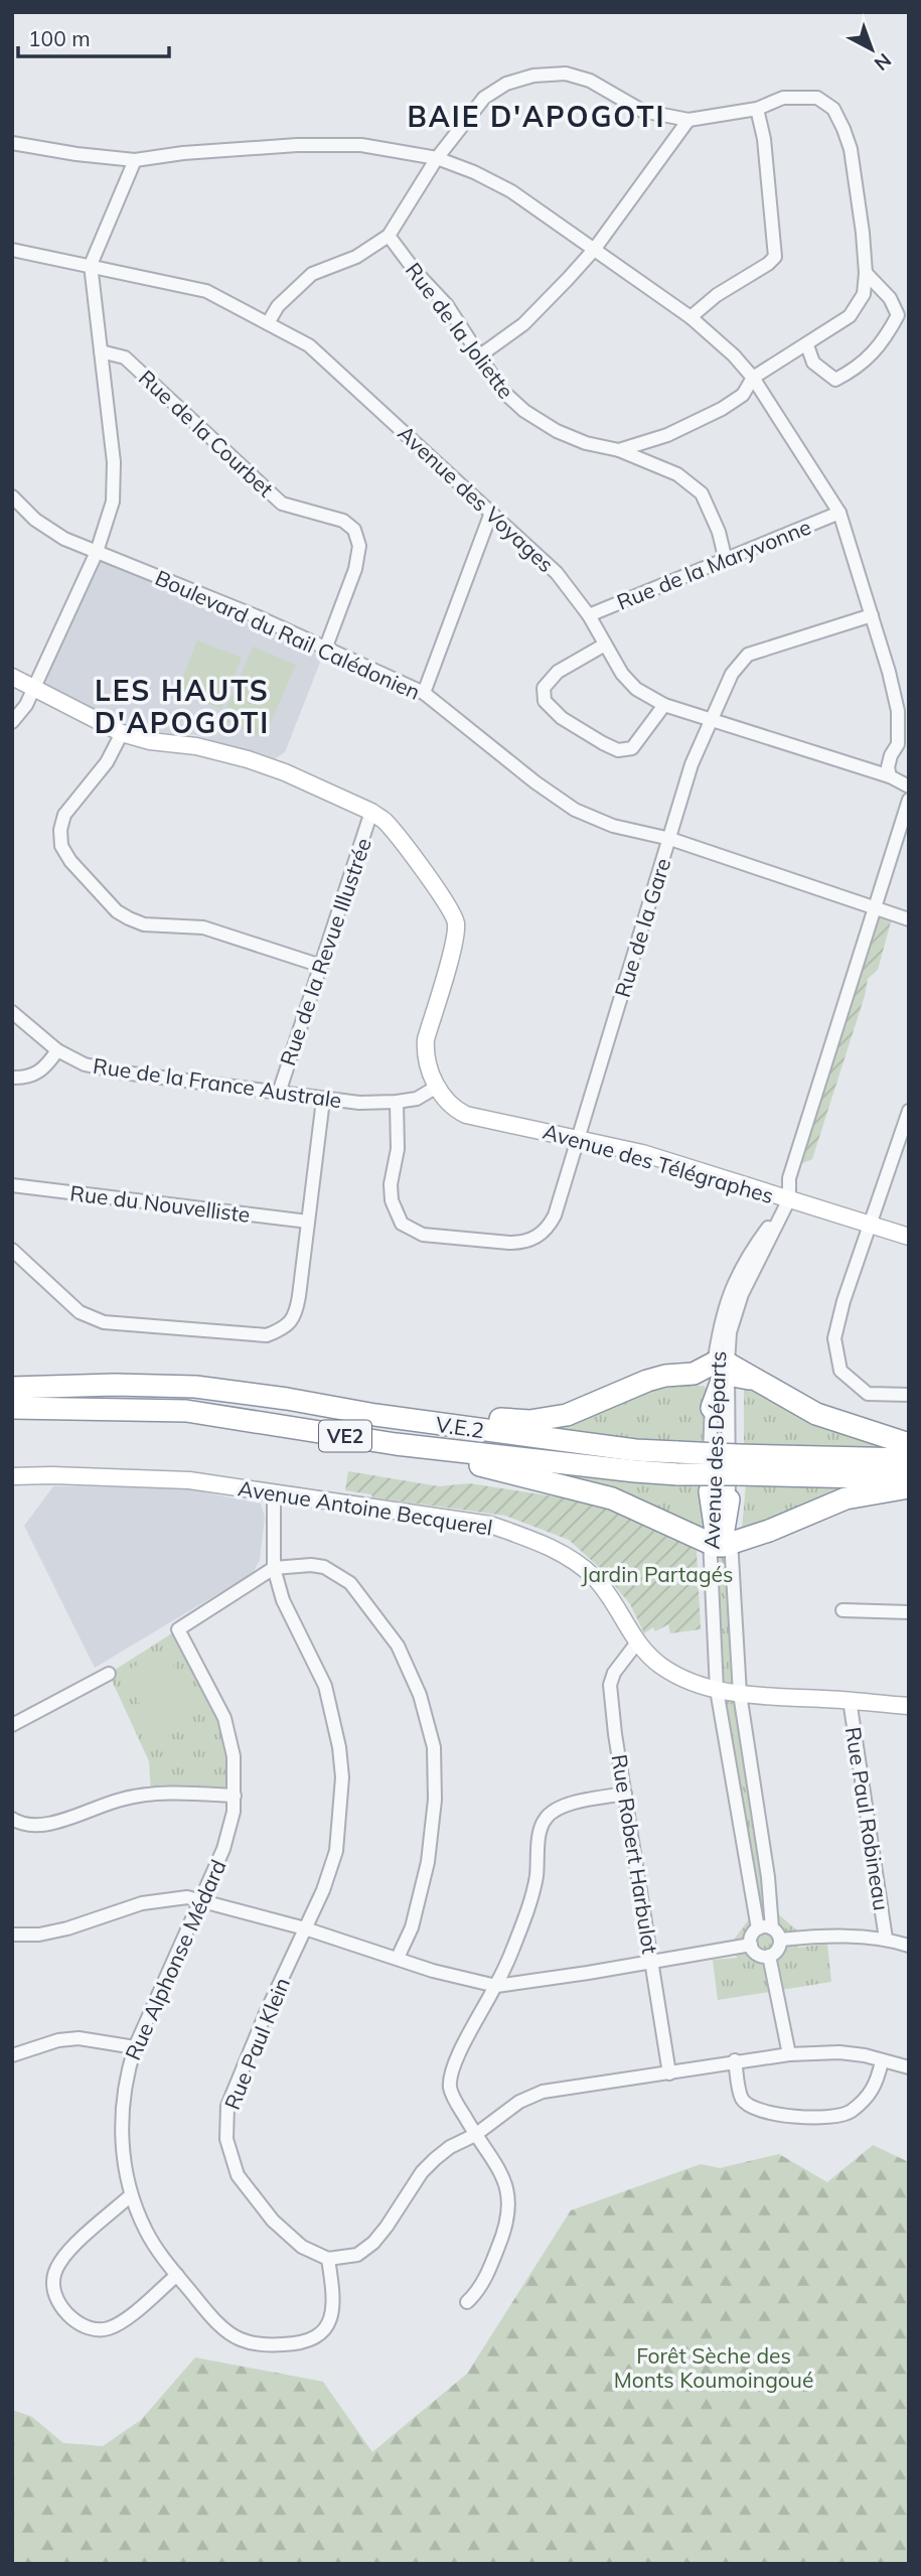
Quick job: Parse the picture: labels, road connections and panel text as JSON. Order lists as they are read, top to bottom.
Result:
{
  "streets": {
    "highway": ["V.E.2", "VE2"],
    "street": [
      "Rue de la Joliette",
      "Rue de la Courbet",
      "Avenue des Voyages",
      "Rue de la Maryvonne",
      "Boulevard du Rail Calédonien",
      "Rue de la Gare",
      "Rue de la Revue Illustrée",
      "Rue de la France Australe",
      "Avenue des Télégraphes",
      "Rue du Nouvelliste",
      "Avenue des Départs",
      "Avenue Antoine Becquerel",
      "Rue Paul Robineau",
      "Rue Robert Harbulot",
      "Rue Alphonse Médard",
      "Rue Paul Klein"
    ]
  },
  "crossings": [
    ["Rue de la Joliette", "Rue de la Maryvonne"],
    ["Rue de la Courbet", "Boulevard du Rail Calédonien"],
    ["Avenue des Voyages", "Rue de la Maryvonne"],
    ["Avenue des Voyages", "Rue de la Gare"],
    ["Boulevard du Rail Calédonien", "Rue de la Gare"],
    ["Boulevard du Rail Calédonien", "Avenue des Départs"],
    ["Rue de la Gare", "Rue de la France Australe"],
    ["Rue de la Gare", "Avenue des Télégraphes"],
    ["Rue de la Revue Illustrée", "Rue de la France Australe"],
    ["Rue de la Revue Illustrée", "Avenue des Télégraphes"],
    ["Rue de la France Australe", "Avenue des Télégraphes"],
    ["Avenue des Télégraphes", "Avenue des Départs"],
    ["Avenue des Départs", "Avenue Antoine Becquerel"],
    ["Avenue Antoine Becquerel", "Rue Paul Robineau"],
    ["Avenue Antoine Becquerel", "Rue Robert Harbulot"],
    ["Avenue Antoine Becquerel", "Rue Paul Klein"],
    ["Rue Alphonse Médard", "Rue Paul Klein"]
  ],
  "districts": ["BAIE D'APOGOTI", "LES HAUTS D'APOGOTI"],
  "parks": ["Jardin Partagés", "Forêt Sèche des Monts Koumoingoué"],
  "scale_bar": "100 m",
  "north": "bottom right"
}
